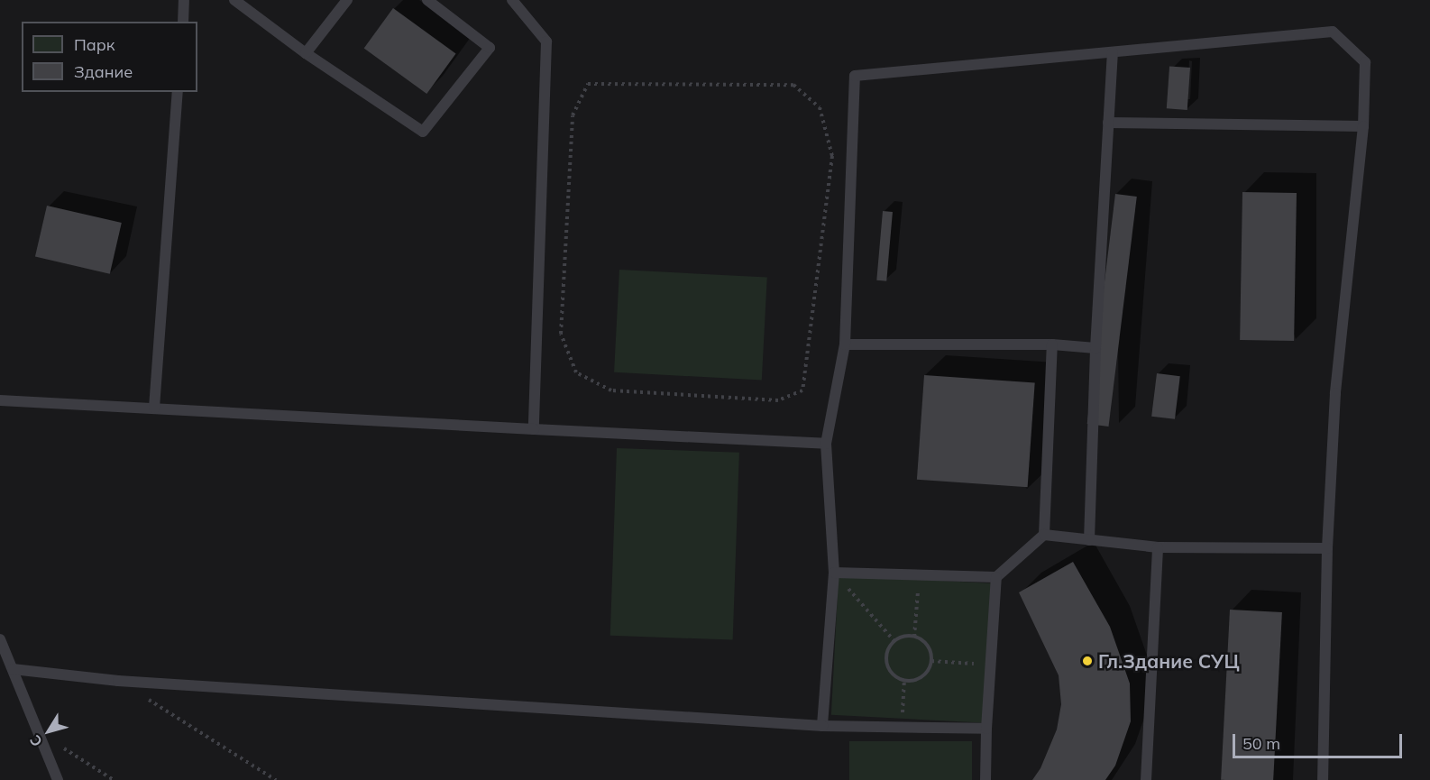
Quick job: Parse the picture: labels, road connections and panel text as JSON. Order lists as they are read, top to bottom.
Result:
{
  "places": ["Гл.Здание СУЦ"],
  "legend": ["Парк", "Здание"],
  "scale_bar": "50 m",
  "north": "bottom left"
}
